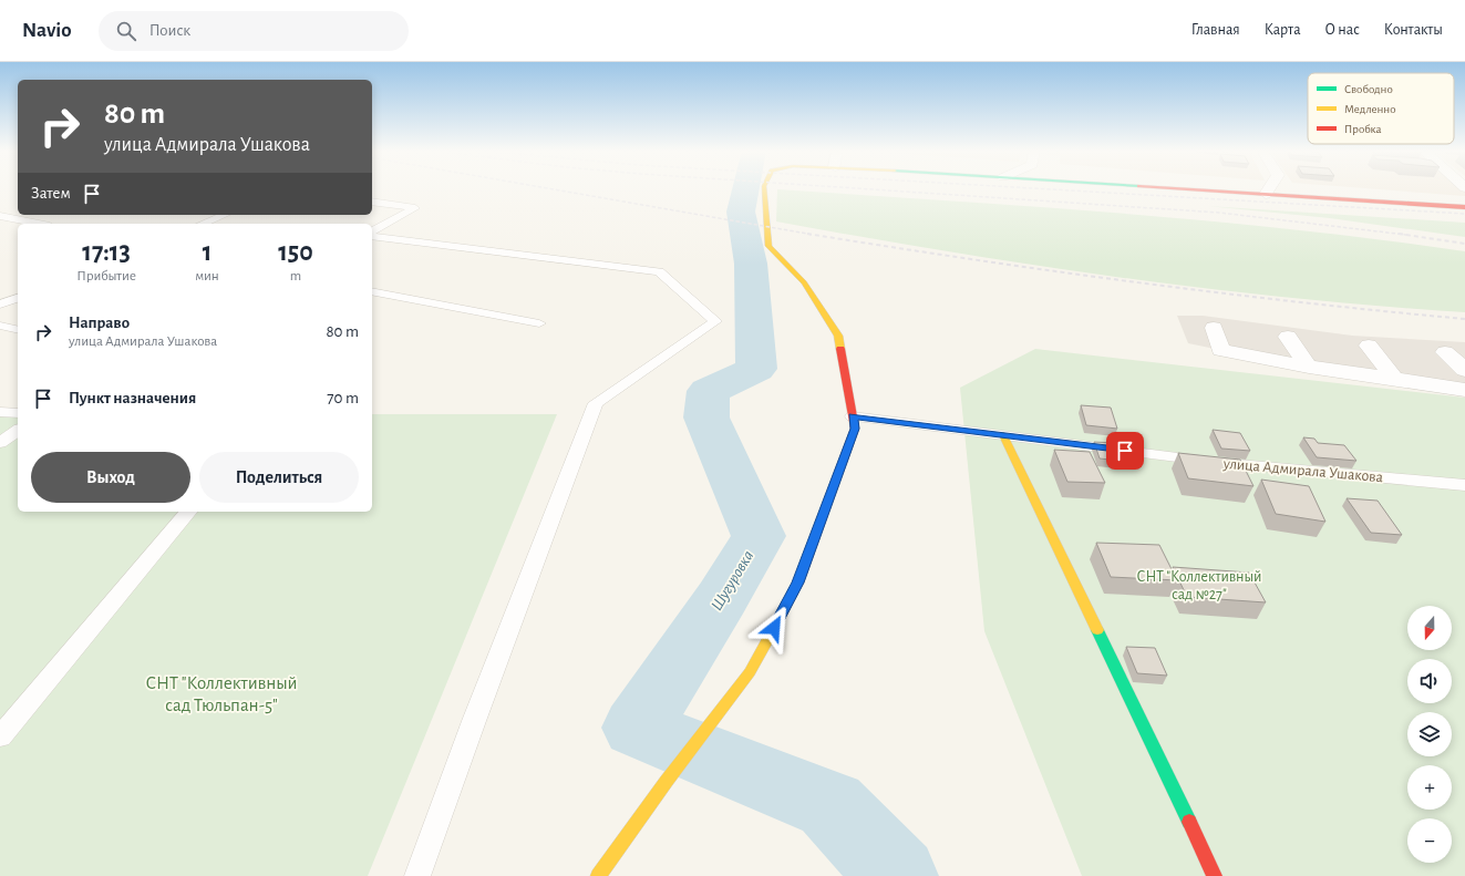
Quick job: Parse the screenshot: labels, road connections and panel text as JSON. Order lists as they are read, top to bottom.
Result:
{
  "streets": {
    "lane": ["улица Адмирала Ушакова"]
  },
  "water": ["Шугуровка"],
  "parks": ["СНТ \"Коллективный сад №27\"", "СНТ \"Коллективный сад Тюльпан-5\""],
  "legend": ["Свободно", "Медленно", "Пробка"],
  "north": "bottom",
  "page": {
    "header": "Navio",
    "search": "Поиск",
    "nav": [
      "Главная",
      "Карта",
      "О нас",
      "Контакты"
    ],
    "turn": ["80 m", "улица Адмирала Ушакова"],
    "then": "Затем",
    "eta": [
      "17:13",
      "Прибытие",
      "1",
      "мин",
      "150",
      "m"
    ],
    "list": [
      {
        "name": "Направо",
        "note": "улица Адмирала Ушакова",
        "value": "80 m"
      },
      {
        "name": "Пункт назначения",
        "value": "70 m"
      }
    ],
    "buttons": ["Выход", "Поделиться"],
    "map_buttons": ["+", "−"]
  }
}
